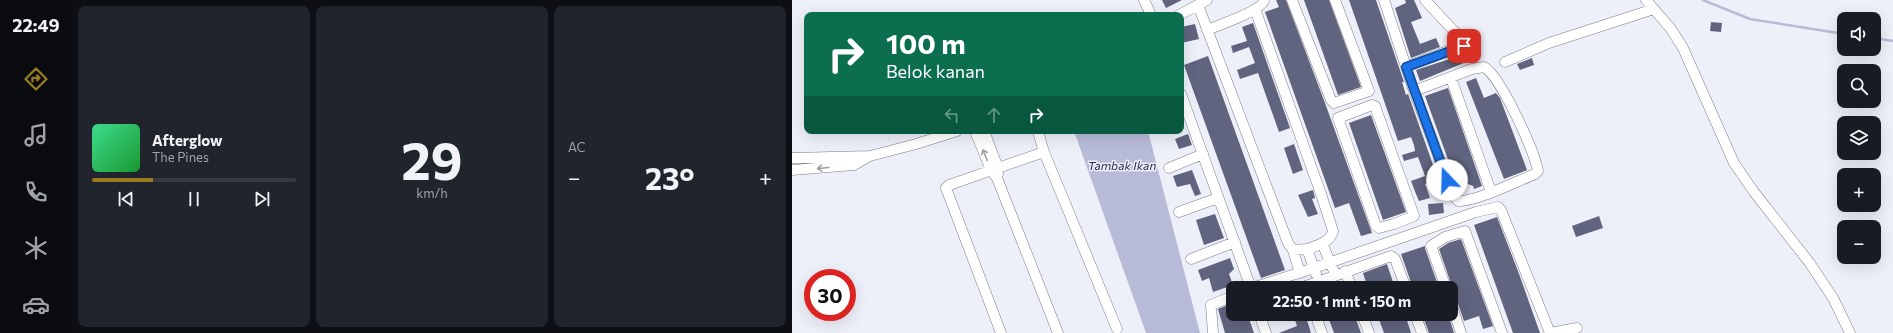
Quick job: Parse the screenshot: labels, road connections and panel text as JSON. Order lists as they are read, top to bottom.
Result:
{
  "water": ["Tambak Ikan"],
  "page": {
    "tabs": "22:49",
    "tile": [
      ["29", "km/h"],
      "AC"
    ],
    "map_buttons": ["+", "−"],
    "turn": ["100 m", "Belok kanan"],
    "song": ["Afterglow", "The Pines"],
    "heat": ["−", "23°", "+"],
    "limit": "30",
    "trip": "22:50 · 1 mnt · 150 m"
  }
}
